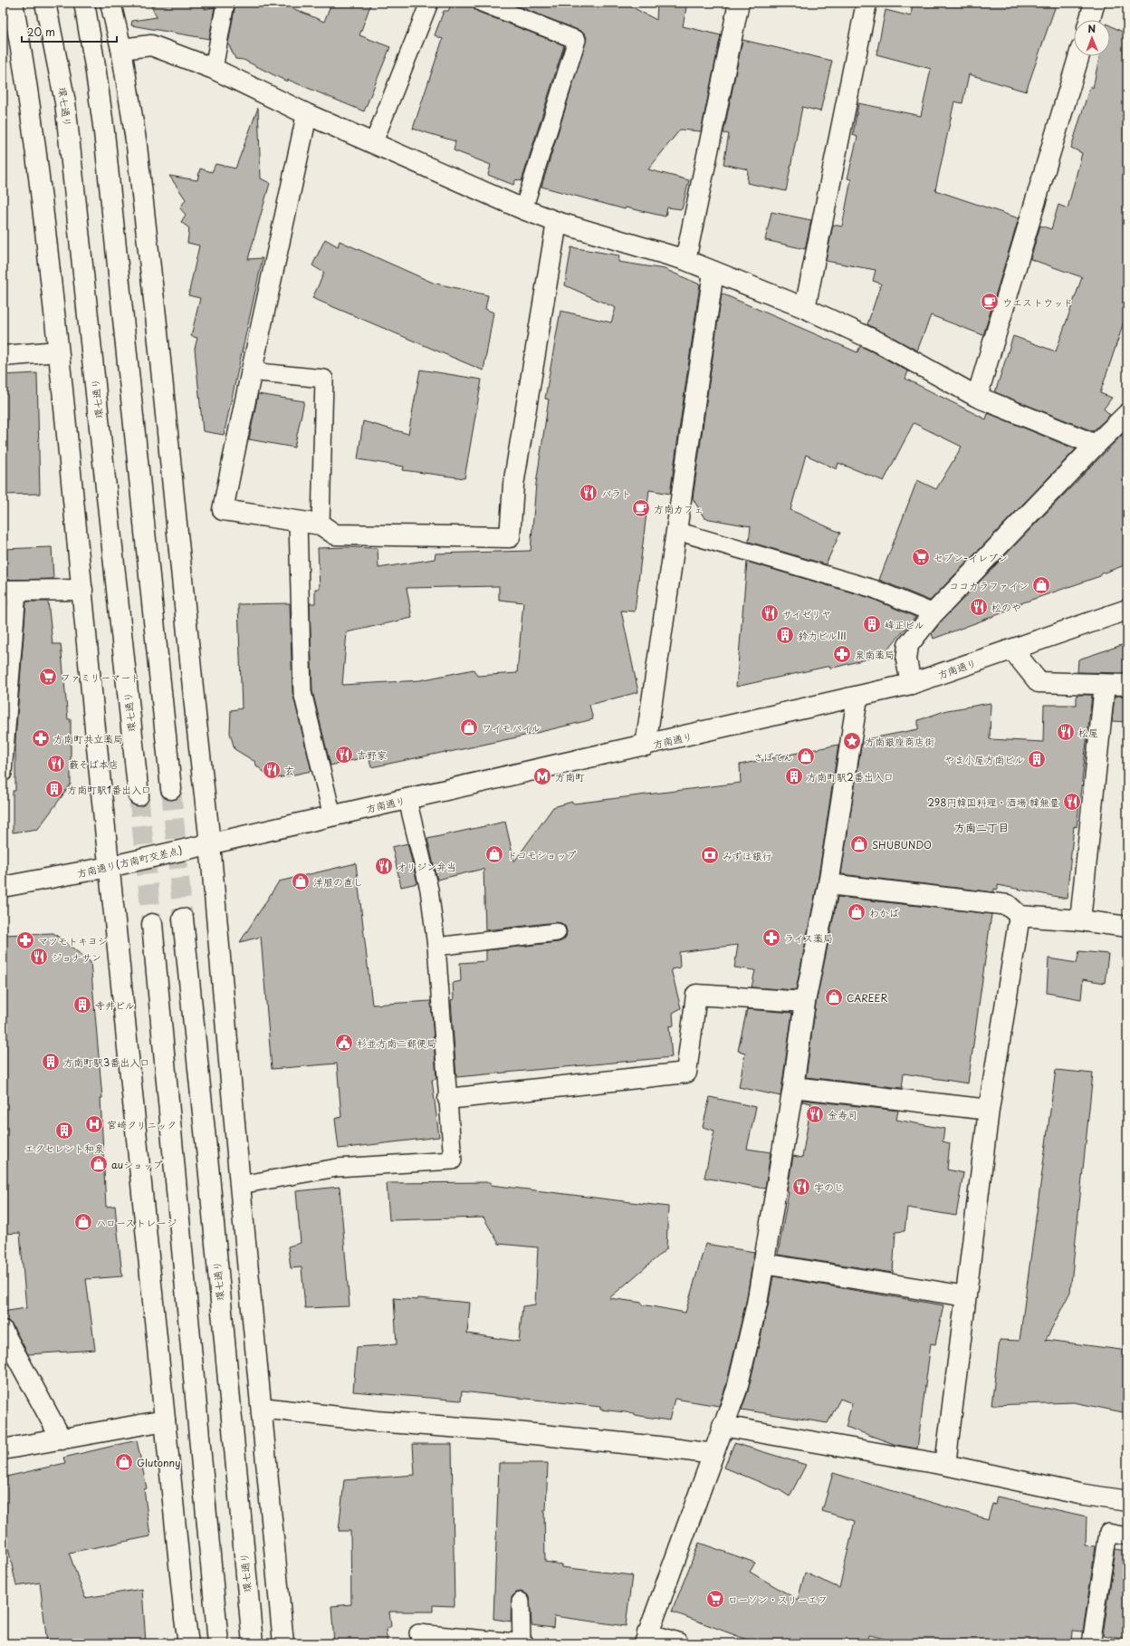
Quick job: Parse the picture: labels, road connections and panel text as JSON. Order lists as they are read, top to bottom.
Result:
{
  "streets": {
    "street": ["環七通り", "方南通り", "方南通り(方南町交差点)"]
  },
  "crossings": [
    ["方南通り", "方南通り(方南町交差点)"]
  ],
  "districts": ["方南二丁目"],
  "places": {
    "cafe": ["ウエストウッド", "方南カフェ"],
    "restaurant": [
      "バラト",
      "松のや",
      "サイゼリヤ",
      "松屋",
      "吉野家",
      "藪そば本店",
      "玄",
      "298円韓国料理・酒場 韓無量",
      "オリジン弁当",
      "ジョナサン",
      "金寿司",
      "宇のじ"
    ],
    "supermarket": ["セブン-イレブン", "ファミリーマート", "ローソン・スリーエフ"],
    "shop": [
      "ココカラファイン",
      "ワイモバイル",
      "さぼてん",
      "SHUBUNDO",
      "ドコモショップ",
      "洋服の直し",
      "わかば",
      "CAREER",
      "auショップ",
      "ハローストレージ",
      "Glutonny"
    ],
    "building": [
      "峰正ビル",
      "鈴力ビルIII",
      "やま小屋方南ビル",
      "方南町駅2番出入口",
      "方南町駅1番出入口",
      "寺井ビル",
      "方南町駅3番出入口",
      "エクセレント和泉"
    ],
    "pharmacy": [
      "泉南薬局",
      "方南町共立薬局",
      "ライス薬局",
      "マツモトキヨシ"
    ],
    "place": ["方南銀座商店街"],
    "metro station": ["方南町"],
    "bank": ["みずほ銀行"],
    "public building": ["杉並方南二郵便局"],
    "hospital": ["宮崎クリニック"]
  },
  "scale_bar": "20 m",
  "north": "top"
}
